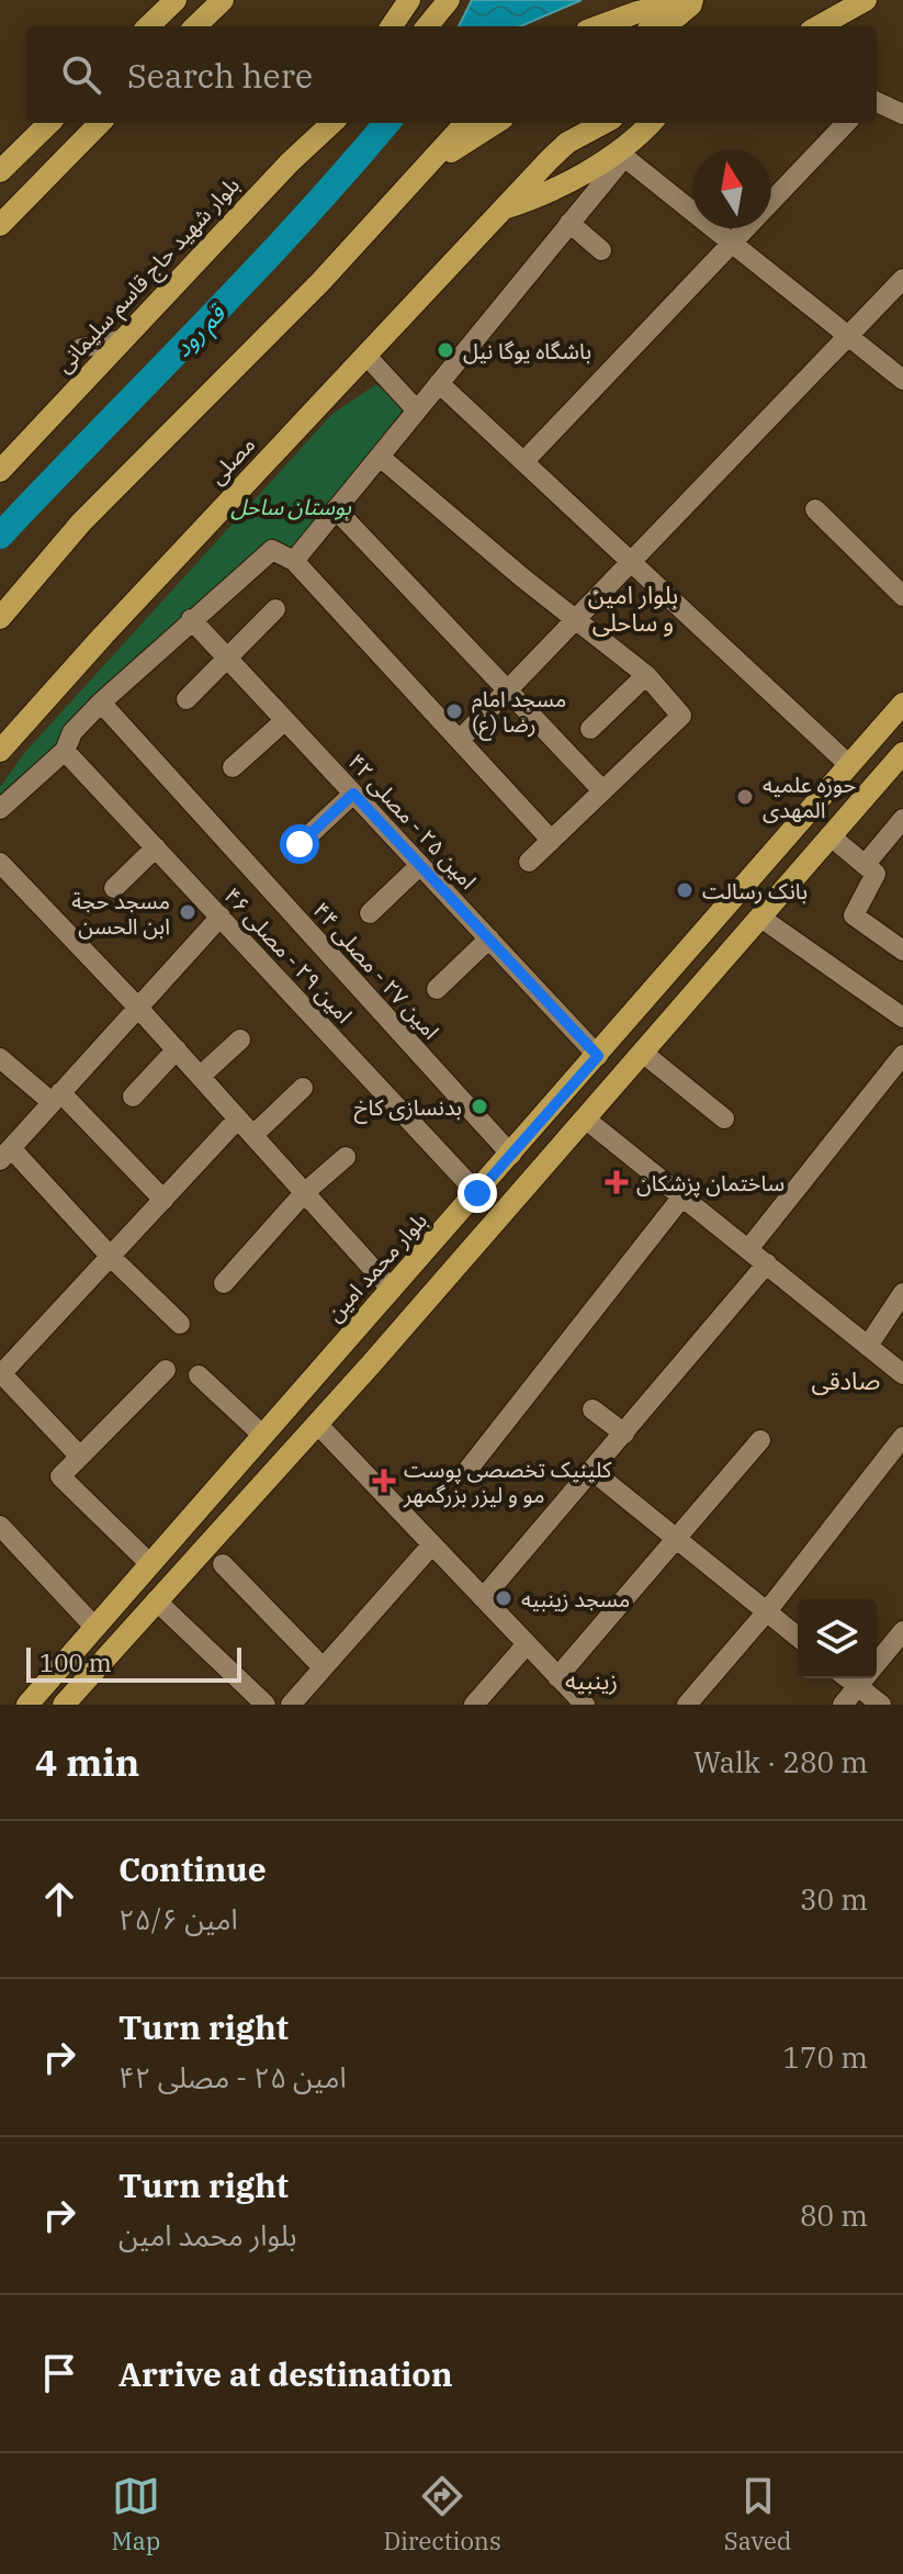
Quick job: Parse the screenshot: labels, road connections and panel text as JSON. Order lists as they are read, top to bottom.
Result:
{
  "streets": {
    "main road": ["بلوار شهید حاج قاسم سلیمانی", "مصلی", "بلوار محمد امین"],
    "street": ["امین ۲۵ - مصلی ۴۲", "امین ۲۹ - مصلی ۴۶", "امین ۲۷ - مصلی ۴۴"]
  },
  "crossings": [
    ["امین ۲۵ - مصلی ۴۲", "بلوار محمد امین"],
    ["امین ۲۹ - مصلی ۴۶", "بلوار محمد امین"],
    ["امین ۲۷ - مصلی ۴۴", "بلوار محمد امین"]
  ],
  "districts": ["بلوار امین و ساحلی", "صادقی", "زینبیه"],
  "water": ["قم رود"],
  "parks": ["بوستان ساحل"],
  "places": {
    "other": [
      "باشگاه یوگا نیل",
      "مسجد امام رضا (ع)",
      "حوزه علمیه المهدی",
      "بانک رسالت",
      "مسجد حجة ابن الحسن",
      "بدنسازی کاخ",
      "مسجد زینبیه"
    ],
    "health": ["ساختمان پزشکان", "کلینیک تخصصی پوست مو و لیزر بزرگمهر"]
  },
  "scale_bar": "100 m",
  "north": "top",
  "page": {
    "search": "Search here",
    "scale": "100 m",
    "heading": ["4 min", "Walk · 280 m"],
    "list": [
      ["Continue", "امین ۲۵/۶", "30 m"],
      ["Turn right", "امین ۲۵ - مصلی ۴۲", "170 m"],
      ["Turn right", "بلوار محمد امین", "80 m"],
      "Arrive at destination"
    ],
    "nav": ["Map", "Directions", "Saved"]
  }
}
